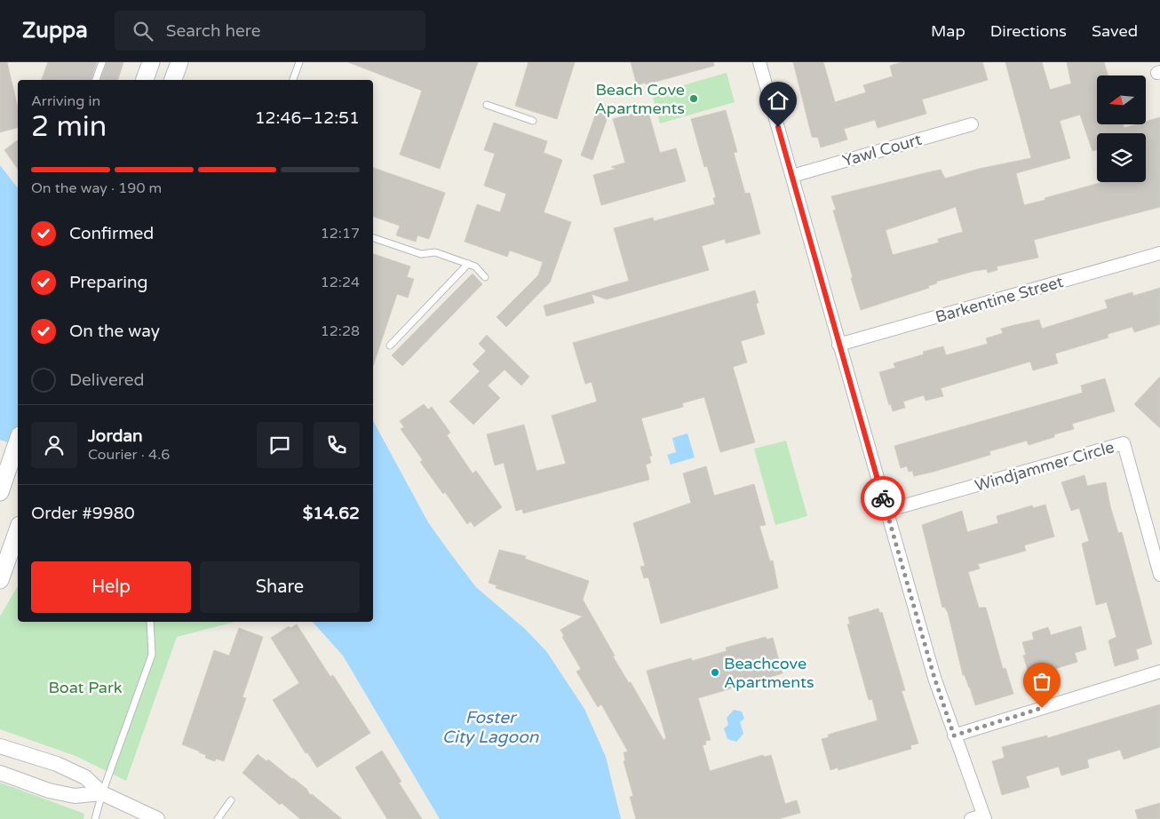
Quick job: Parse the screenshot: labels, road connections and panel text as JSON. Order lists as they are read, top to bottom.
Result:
{
  "streets": {
    "street": ["Yawl Court", "Barkentine Street", "Windjammer Circle"]
  },
  "water": ["Foster City Lagoon"],
  "parks": ["Boat Park"],
  "places": ["Beach Cove Apartments", "Beachcove Apartments"],
  "north": "left",
  "page": {
    "header": "Zuppa",
    "search": "Search here",
    "nav": ["Map", "Directions", "Saved"],
    "heading": ["2 min", "Arriving in", "12:46–12:51"],
    "panel": [
      "Jordan",
      "Courier · 4.6",
      "Order #9980",
      "$14.62"
    ],
    "bar": "On the way · 190 m",
    "list": [
      ["Confirmed", "12:17"],
      ["Preparing", "12:24"],
      ["On the way", "12:28"],
      "Delivered"
    ],
    "buttons": ["Help", "Share"]
  }
}
